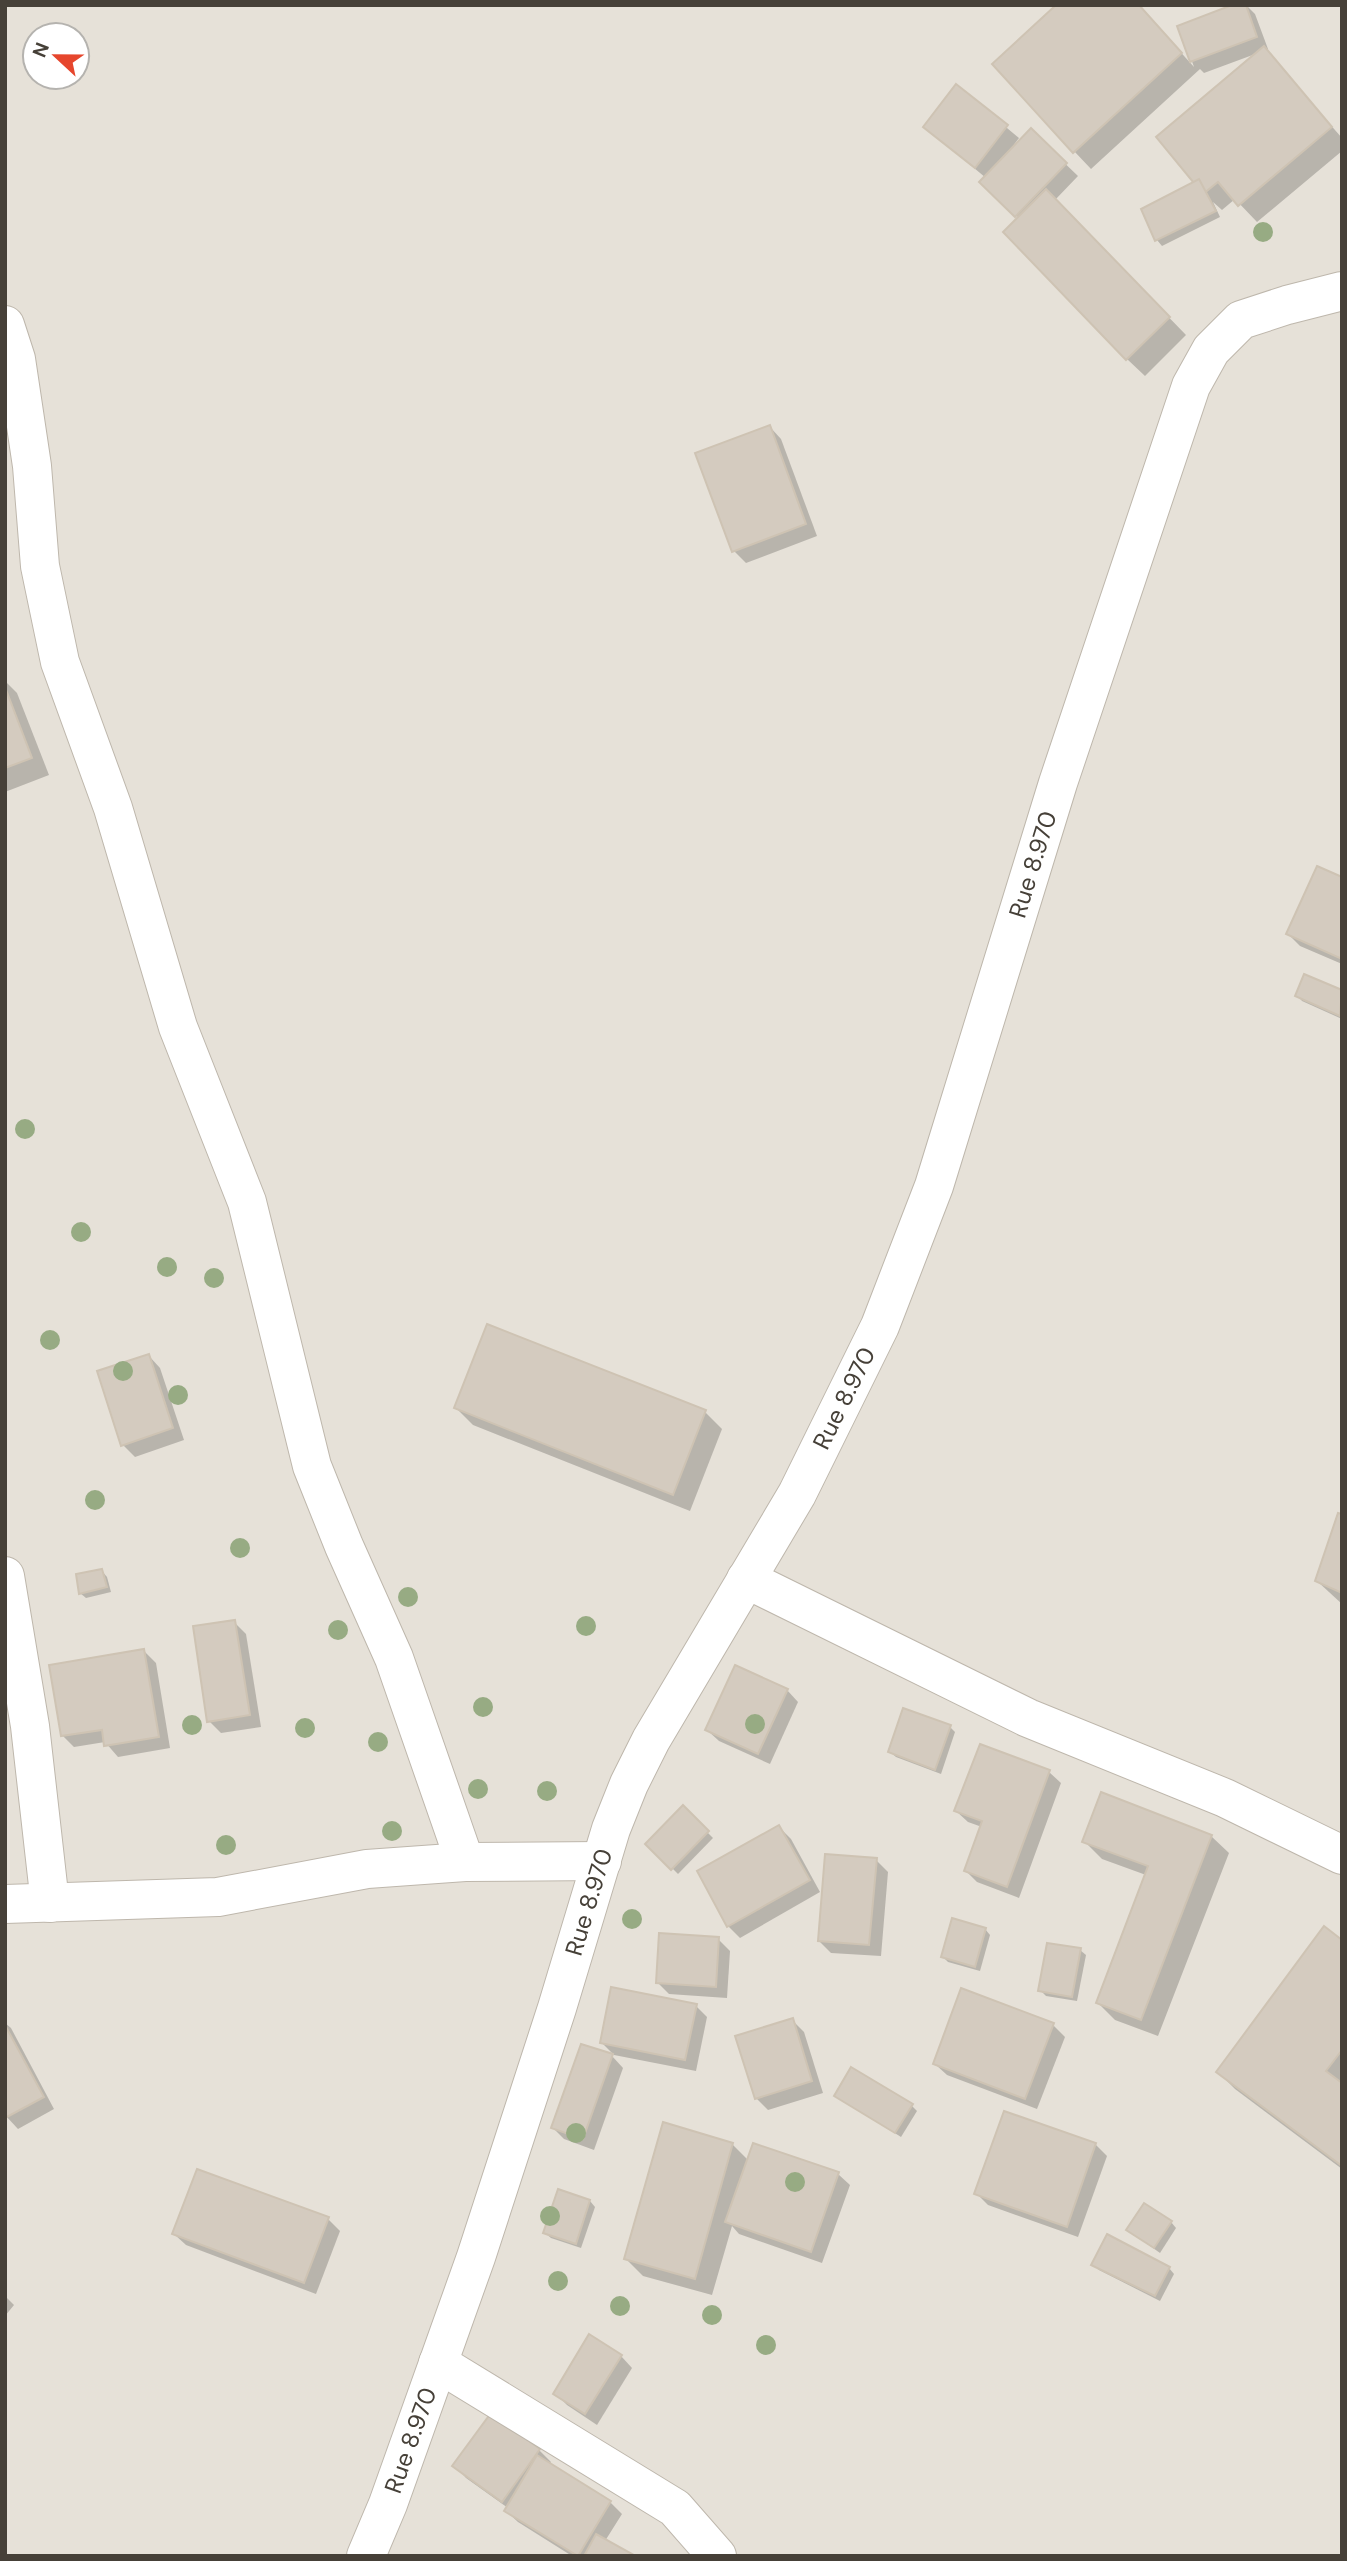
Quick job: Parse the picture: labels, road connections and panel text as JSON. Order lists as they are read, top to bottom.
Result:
{
  "streets": {
    "street": ["Rue 8.970"]
  },
  "north": "left"
}
